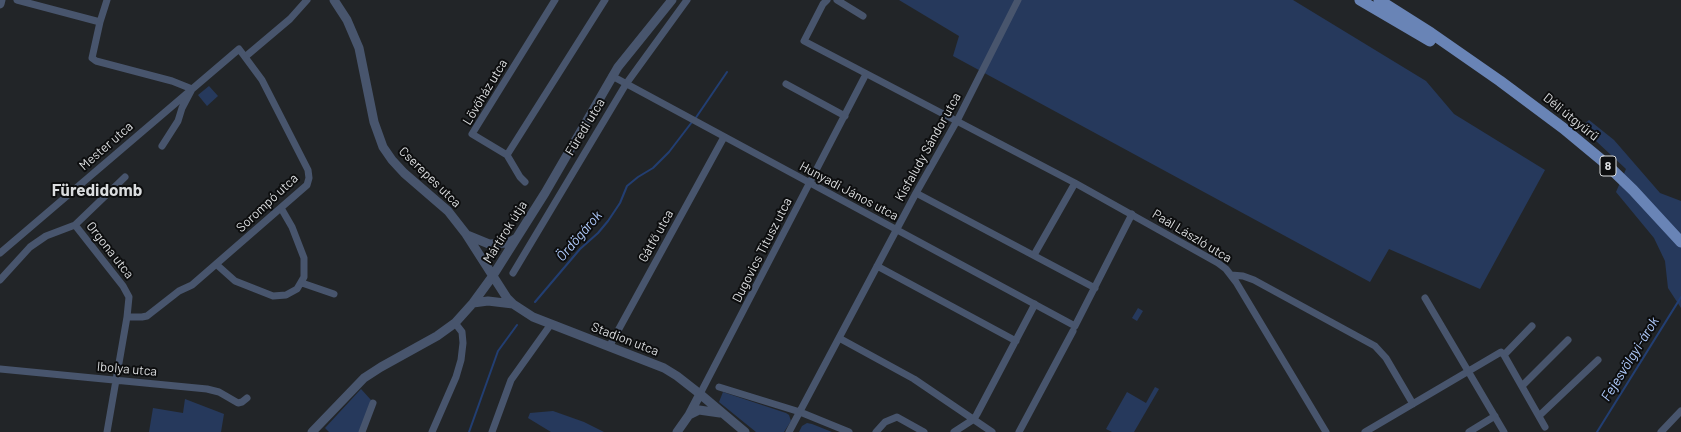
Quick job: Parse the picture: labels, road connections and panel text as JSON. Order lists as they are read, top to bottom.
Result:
{
  "streets": {
    "main road": ["Déli útgyűrű", "8"],
    "street": [
      "Lövőház utca",
      "Füredi utca",
      "Mester utca",
      "Kisfaludy Sándor utca",
      "Cserepes utca",
      "Hunyadi János utca",
      "Sorompó utca",
      "Mártírok útja",
      "Gátfő utca",
      "Paál László utca",
      "Orgona utca",
      "Dugovics Titusz utca",
      "Stadion utca",
      "Ibolya utca"
    ]
  },
  "crossings": [
    ["Füredi utca", "Hunyadi János utca"],
    ["Mester utca", "Sorompó utca"],
    ["Kisfaludy Sándor utca", "Hunyadi János utca"],
    ["Kisfaludy Sándor utca", "Paál László utca"],
    ["Cserepes utca", "Mártírok útja"],
    ["Cserepes utca", "Stadion utca"],
    ["Hunyadi János utca", "Mártírok útja"],
    ["Hunyadi János utca", "Gátfő utca"],
    ["Hunyadi János utca", "Dugovics Titusz utca"],
    ["Sorompó utca", "Orgona utca"],
    ["Mártírok útja", "Stadion utca"],
    ["Gátfő utca", "Stadion utca"],
    ["Orgona utca", "Ibolya utca"],
    ["Dugovics Titusz utca", "Stadion utca"]
  ],
  "districts": ["Füredidomb"],
  "water": ["Ördögárok", "Fejesvölgyi-árok"]
}
